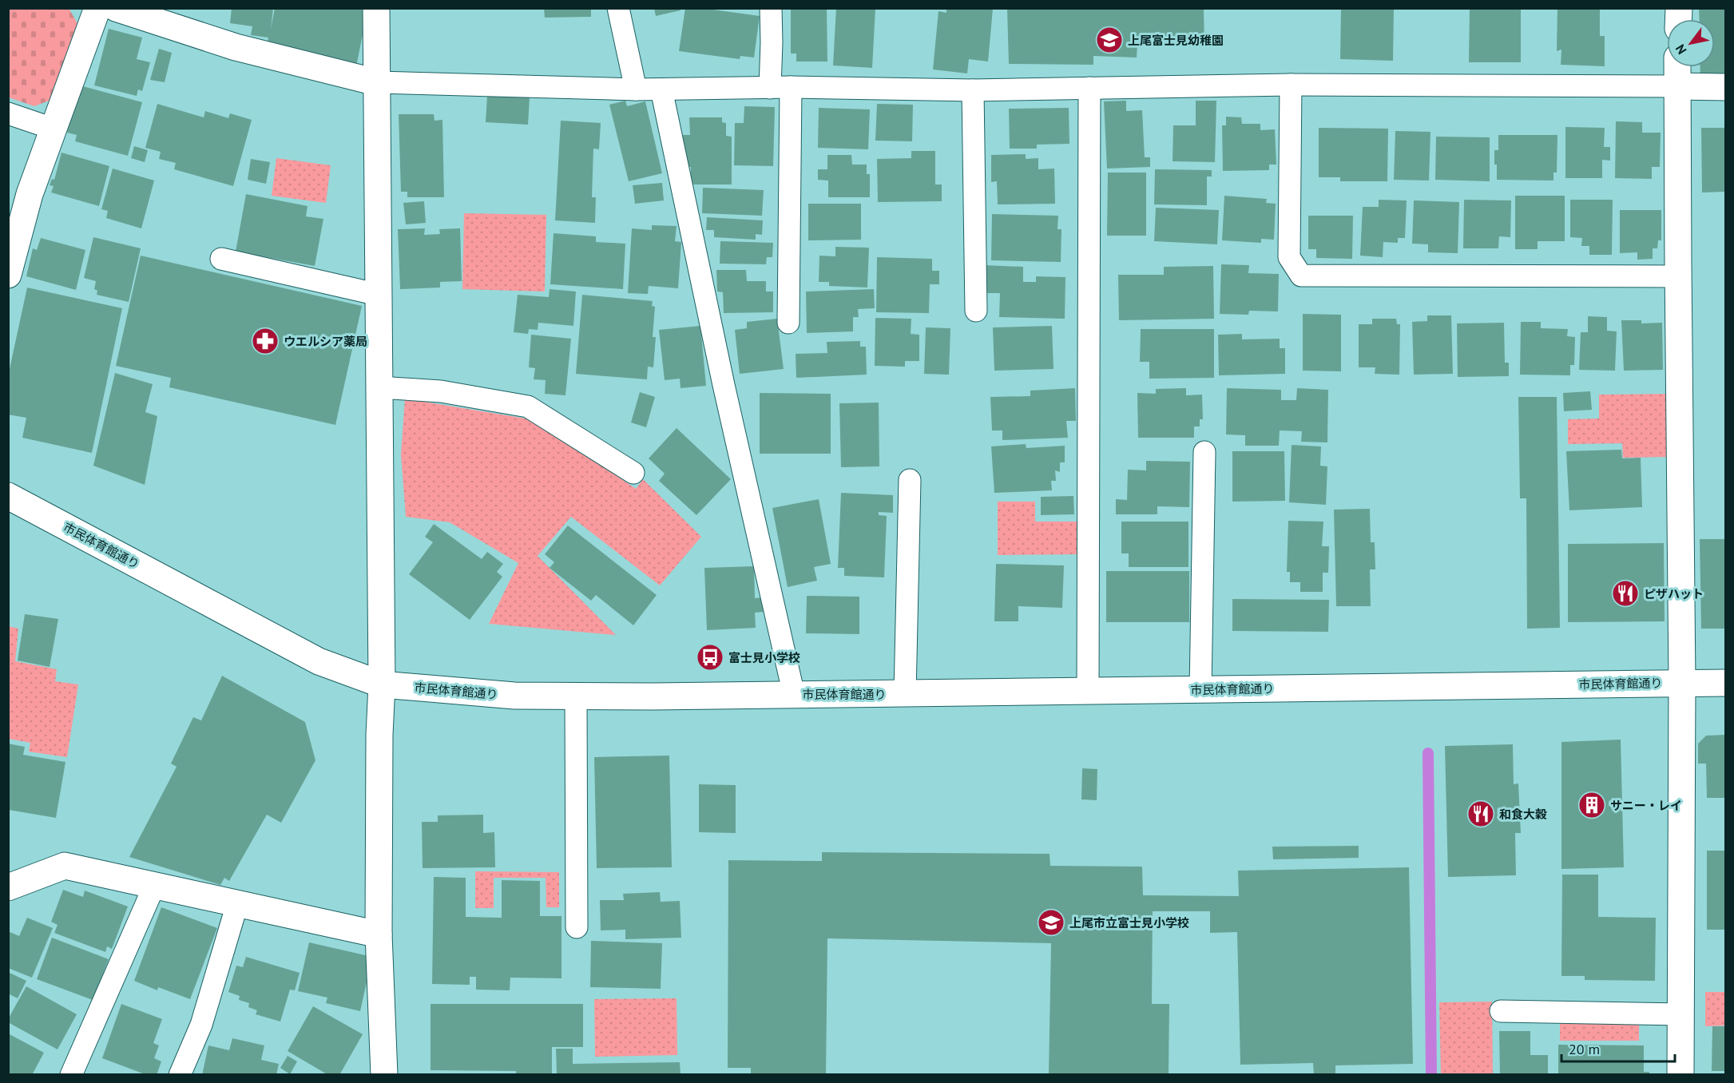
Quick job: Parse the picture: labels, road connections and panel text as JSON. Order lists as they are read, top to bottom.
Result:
{
  "streets": {
    "street": ["市民体育館通り"]
  },
  "places": {
    "school or university": ["上尾富士見幼稚園", "上尾市立富士見小学校"],
    "pharmacy": ["ウエルシア薬局"],
    "restaurant": ["ピザハット", "和食大穀"],
    "bus stop": ["富士見小学校"],
    "building": ["サニー・レイ"]
  },
  "scale_bar": "20 m",
  "north": "bottom left"
}
